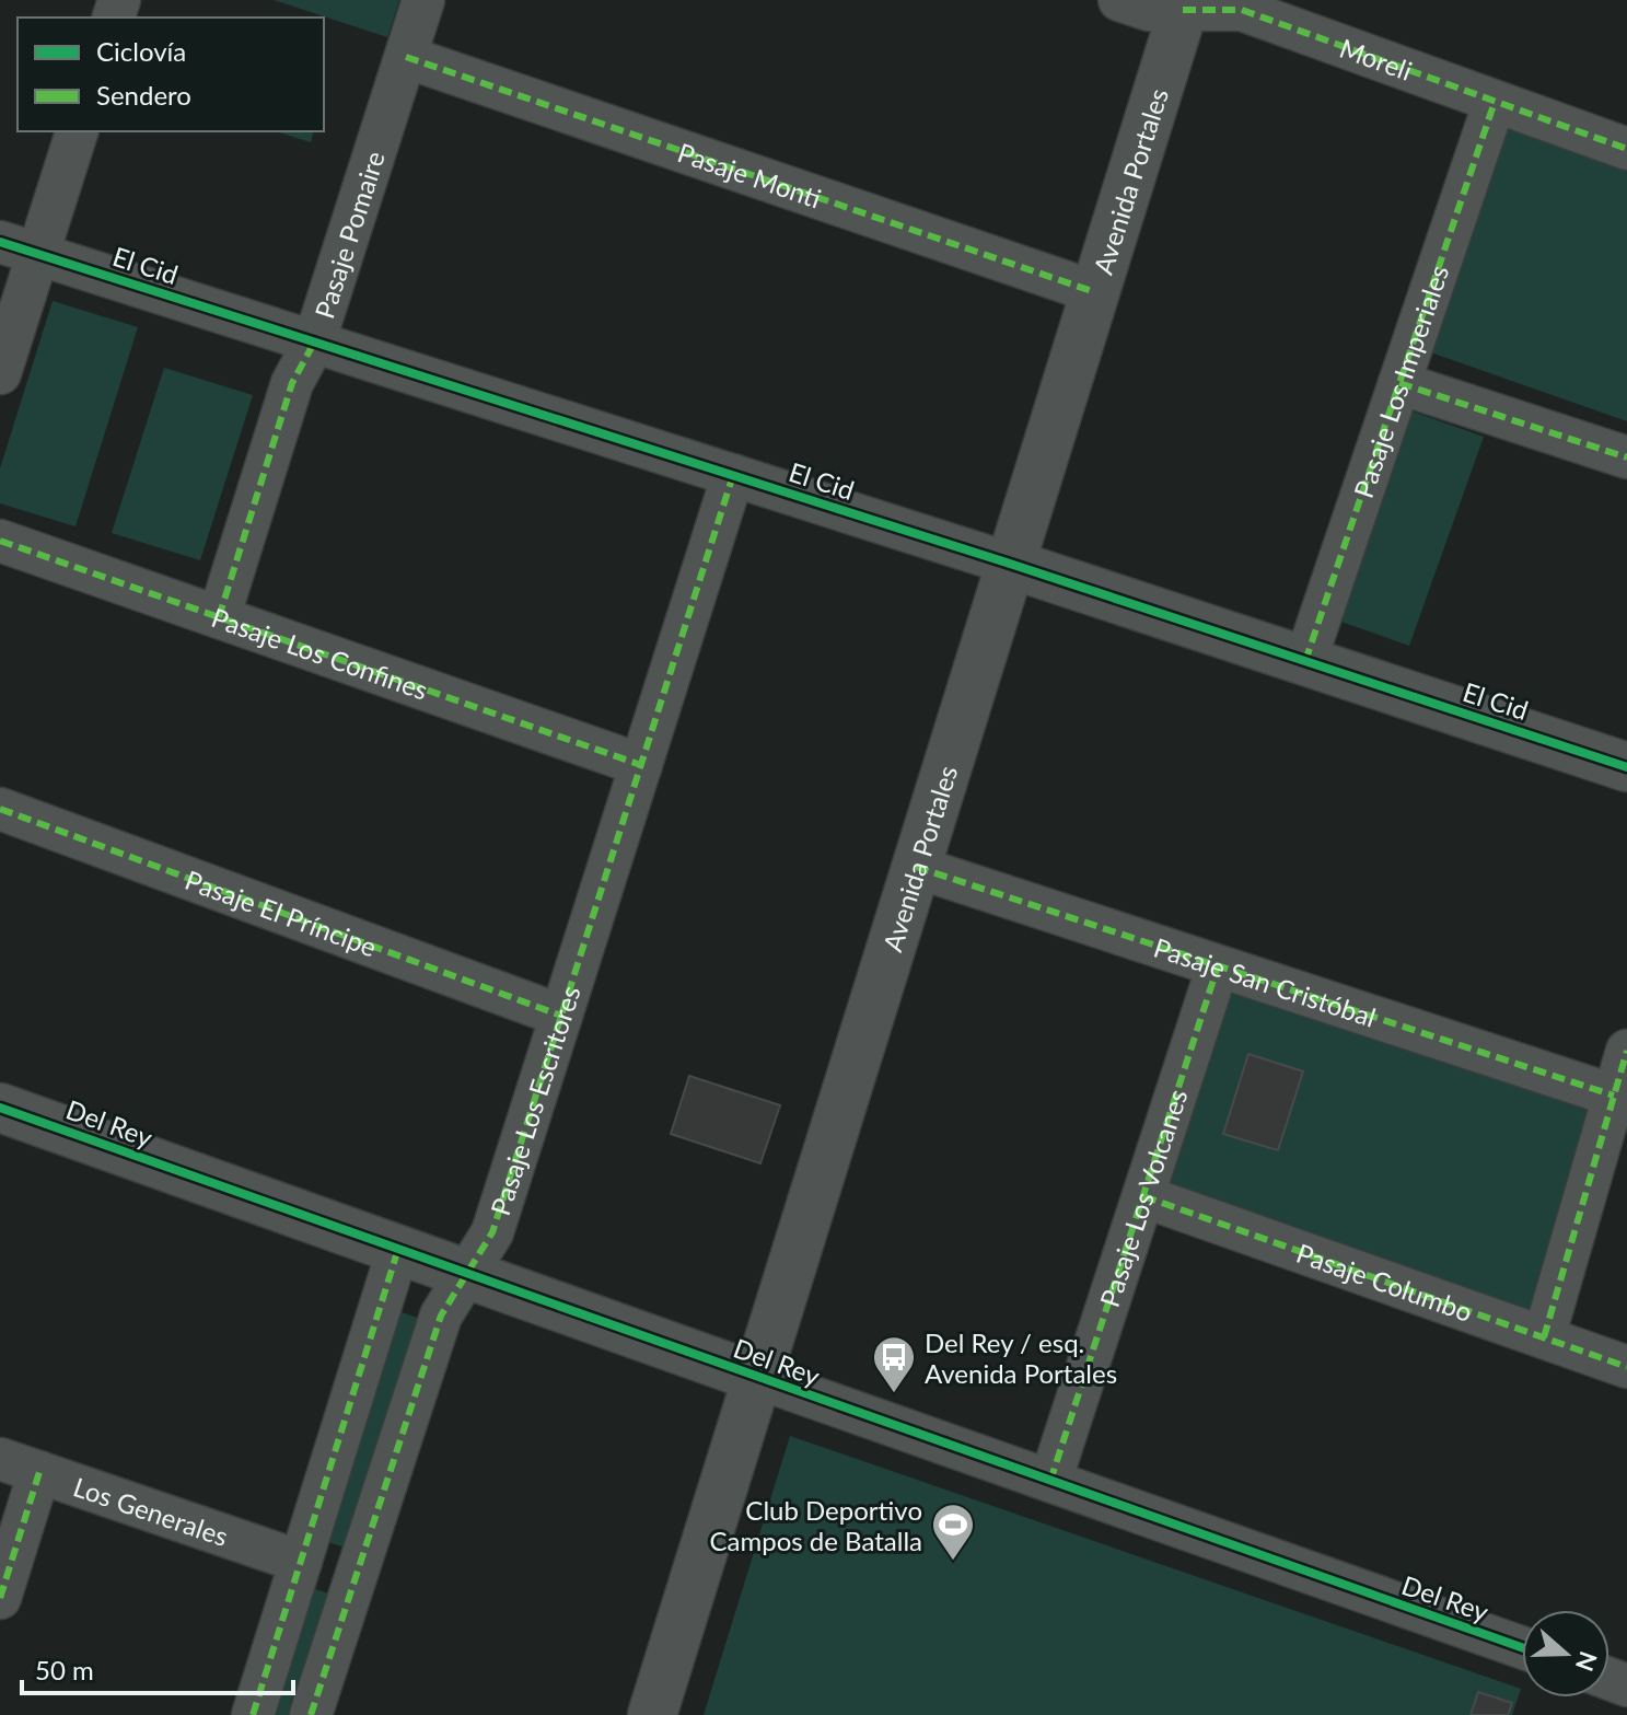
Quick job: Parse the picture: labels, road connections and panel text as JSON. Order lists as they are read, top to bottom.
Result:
{
  "streets": {
    "main road": ["Avenida Portales", "El Cid", "Del Rey"],
    "street": [
      "Moreli",
      "Pasaje Monti",
      "Pasaje Pomaire",
      "Pasaje Los Imperiales",
      "Pasaje Los Confines",
      "Pasaje El Príncipe",
      "Pasaje San Cristóbal",
      "Pasaje Los Escritores",
      "Pasaje Los Volcanes",
      "Pasaje Columbo",
      "Los Generales"
    ]
  },
  "crossings": [
    ["Moreli", "Avenida Portales"],
    ["Moreli", "Pasaje Los Imperiales"],
    ["Pasaje Monti", "Avenida Portales"],
    ["Pasaje Monti", "Pasaje Pomaire"],
    ["Avenida Portales", "El Cid"],
    ["Avenida Portales", "Pasaje San Cristóbal"],
    ["Avenida Portales", "Del Rey"],
    ["Pasaje Pomaire", "El Cid"],
    ["Pasaje Pomaire", "Pasaje Los Confines"],
    ["El Cid", "Pasaje Los Imperiales"],
    ["El Cid", "Pasaje Los Escritores"],
    ["Pasaje Los Confines", "Pasaje Los Escritores"],
    ["Pasaje El Príncipe", "Pasaje Los Escritores"],
    ["Pasaje San Cristóbal", "Pasaje Los Volcanes"],
    ["Pasaje Los Escritores", "Del Rey"],
    ["Del Rey", "Pasaje Los Volcanes"],
    ["Pasaje Los Volcanes", "Pasaje Columbo"]
  ],
  "places": {
    "bus stop": ["Del Rey / esq. Avenida Portales"],
    "sports": ["Club Deportivo Campos de Batalla"]
  },
  "legend": ["Ciclovía", "Sendero"],
  "scale_bar": "50 m",
  "north": "right"
}
